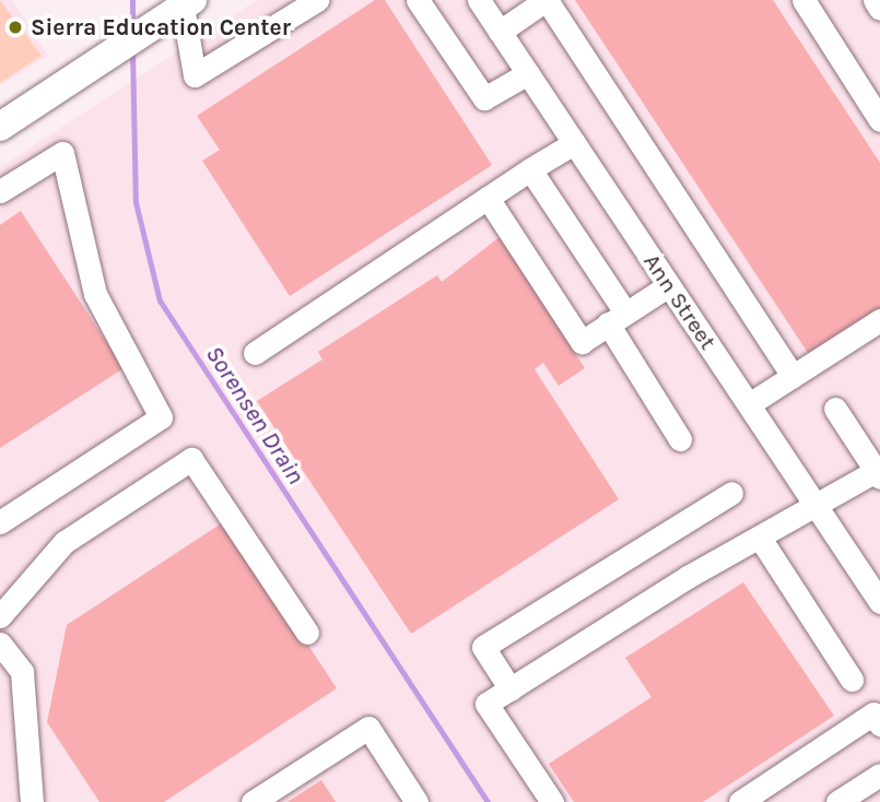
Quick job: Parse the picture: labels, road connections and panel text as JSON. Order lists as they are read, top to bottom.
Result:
{
  "streets": {
    "street": ["Ann Street"]
  },
  "water": ["Sorensen Drain"],
  "places": ["Sierra Education Center"]
}
